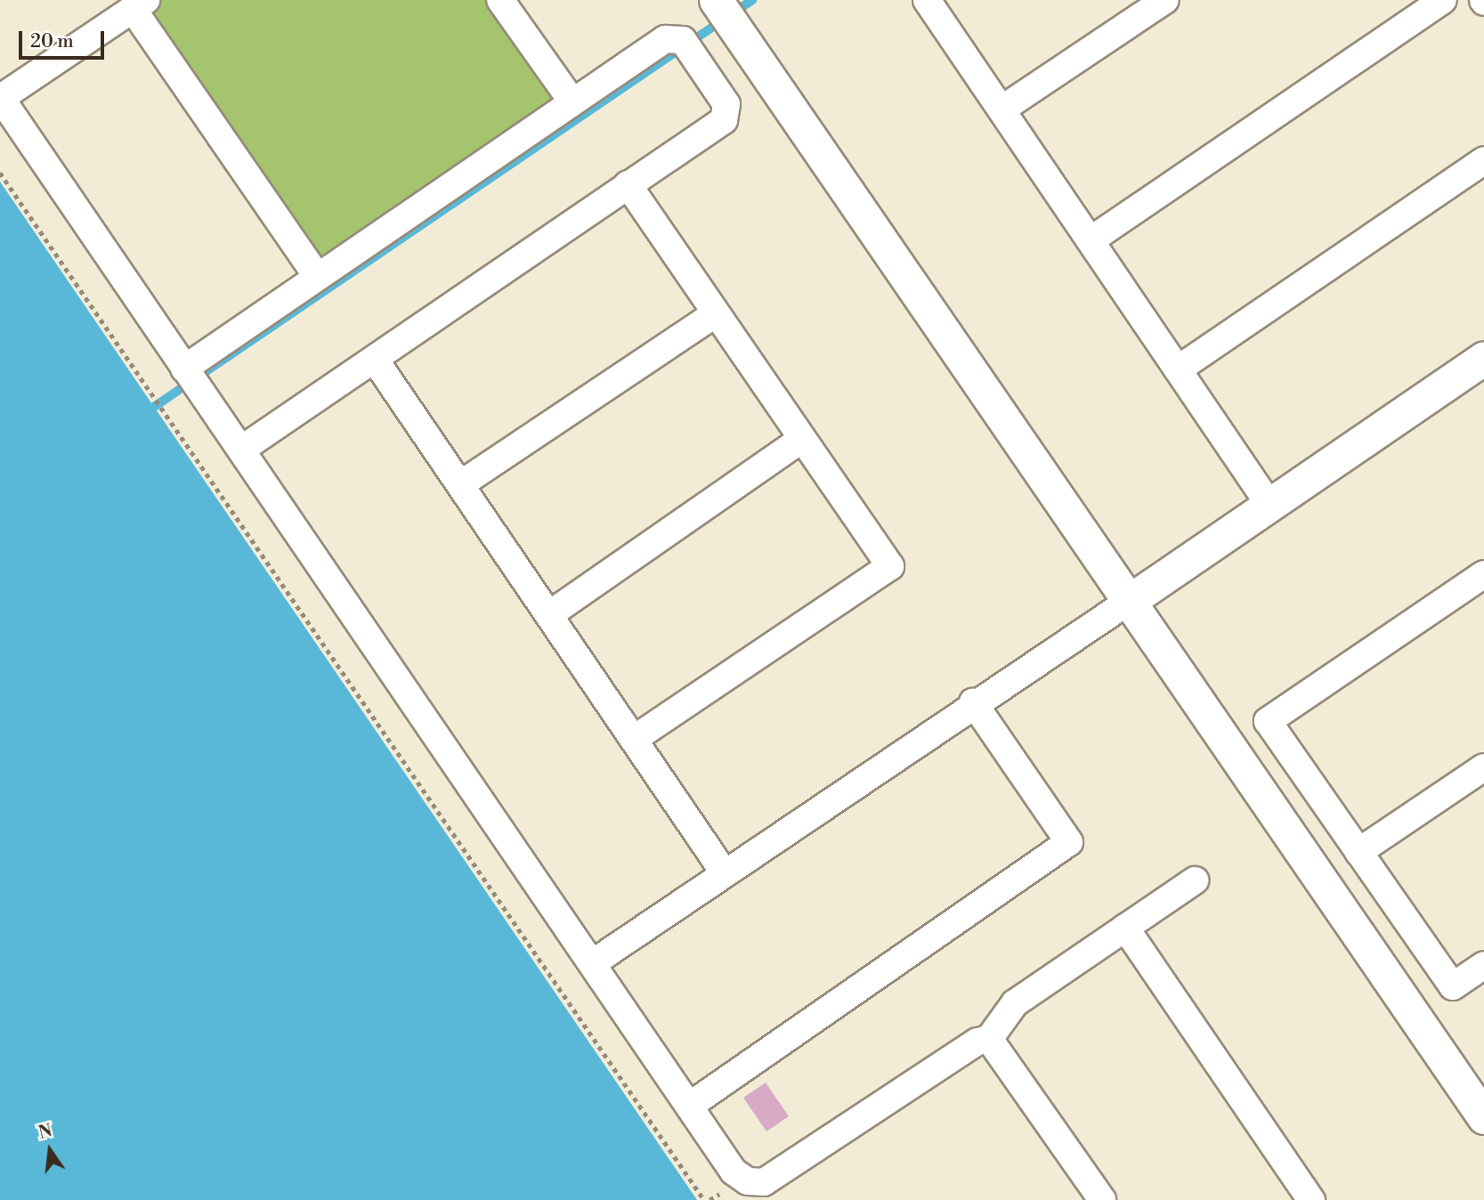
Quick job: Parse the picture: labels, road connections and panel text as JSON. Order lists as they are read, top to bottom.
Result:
{
  "scale_bar": "20 m",
  "north": "top"
}
